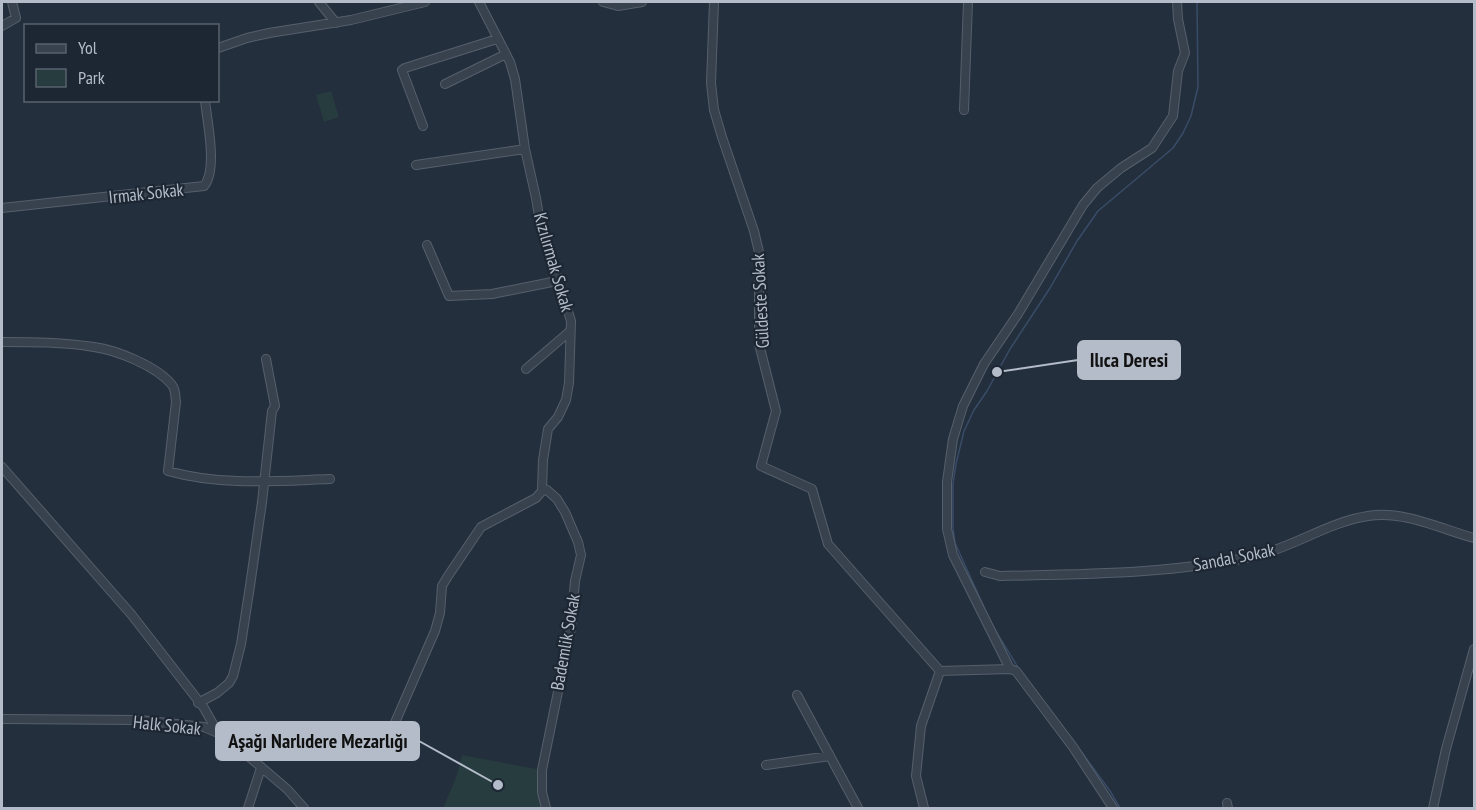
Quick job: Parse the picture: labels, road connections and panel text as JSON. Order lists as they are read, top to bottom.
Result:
{
  "streets": {
    "street": [
      "Irmak Sokak",
      "Kızılırmak Sokak",
      "Güldeste Sokak",
      "Sandal Sokak",
      "Bademlik Sokak",
      "Halk Sokak"
    ]
  },
  "crossings": [
    ["Kızılırmak Sokak", "Bademlik Sokak"]
  ],
  "places": ["Ilıca Deresi", "Aşağı Narlıdere Mezarlığı"],
  "legend": ["Yol", "Park"]
}
